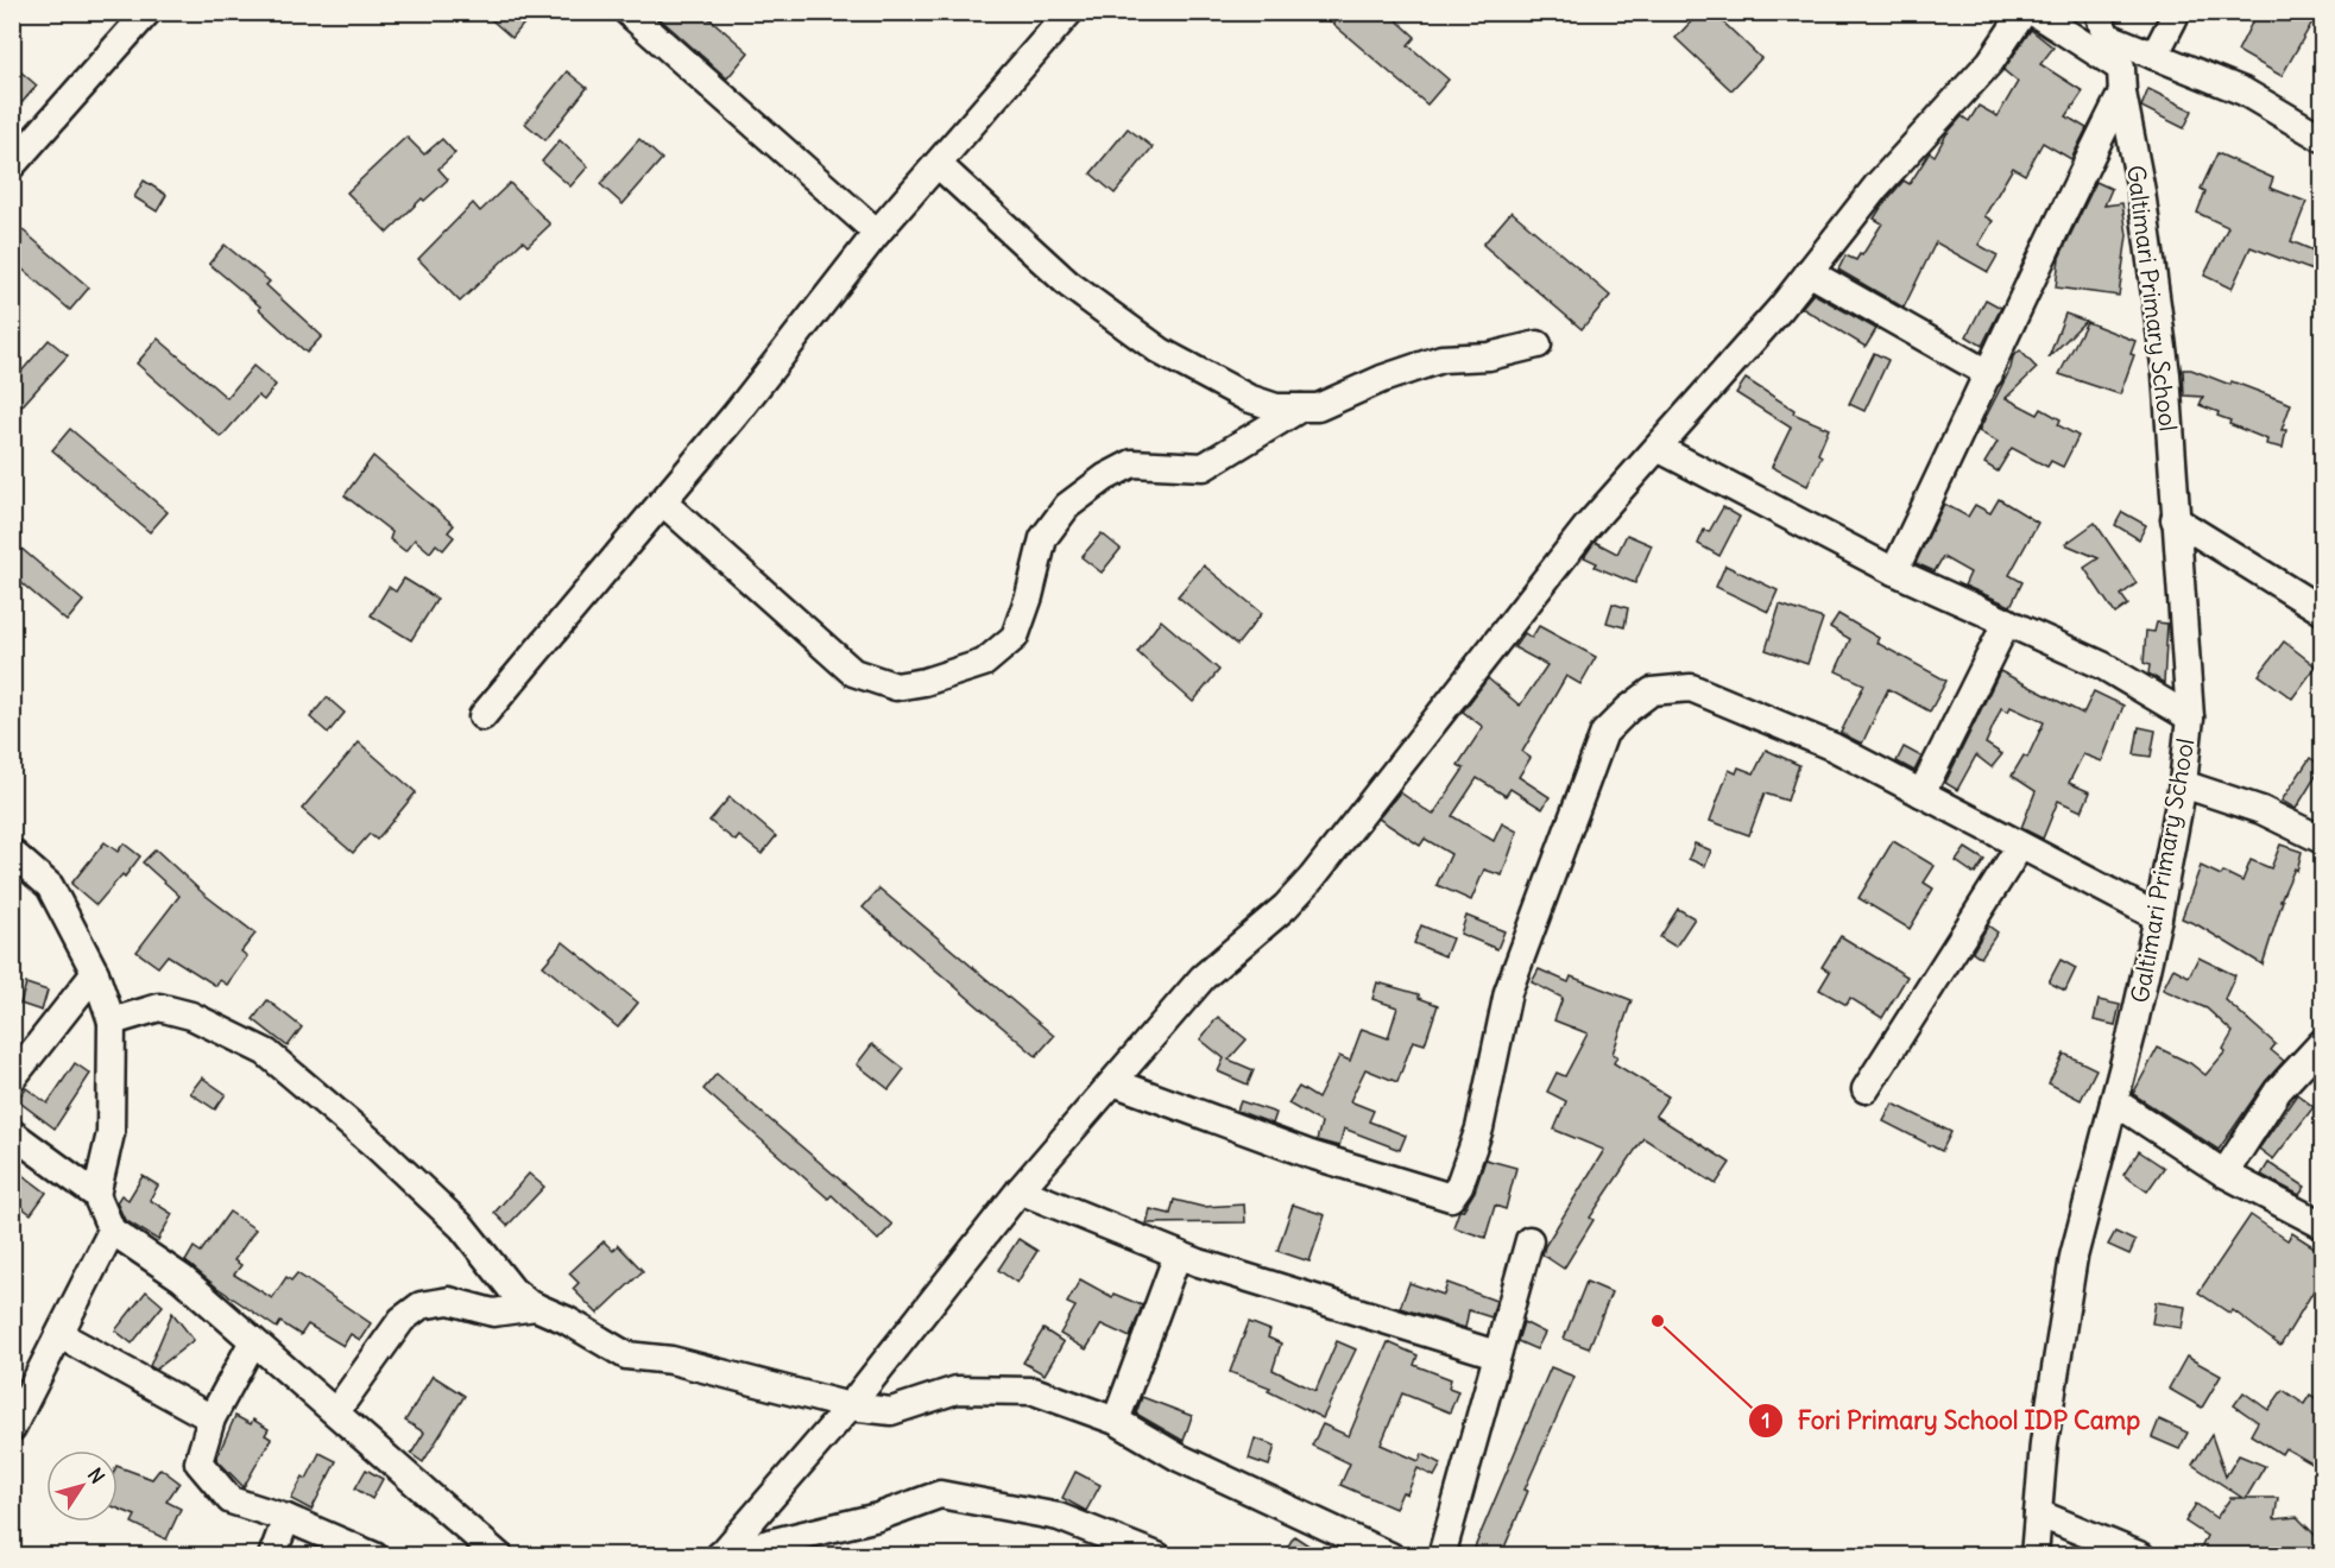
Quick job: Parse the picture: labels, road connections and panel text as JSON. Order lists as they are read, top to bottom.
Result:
{
  "streets": {
    "street": ["Galtimari Primary School"]
  },
  "places": ["Fori Primary School IDP Camp"],
  "north": "top right"
}
